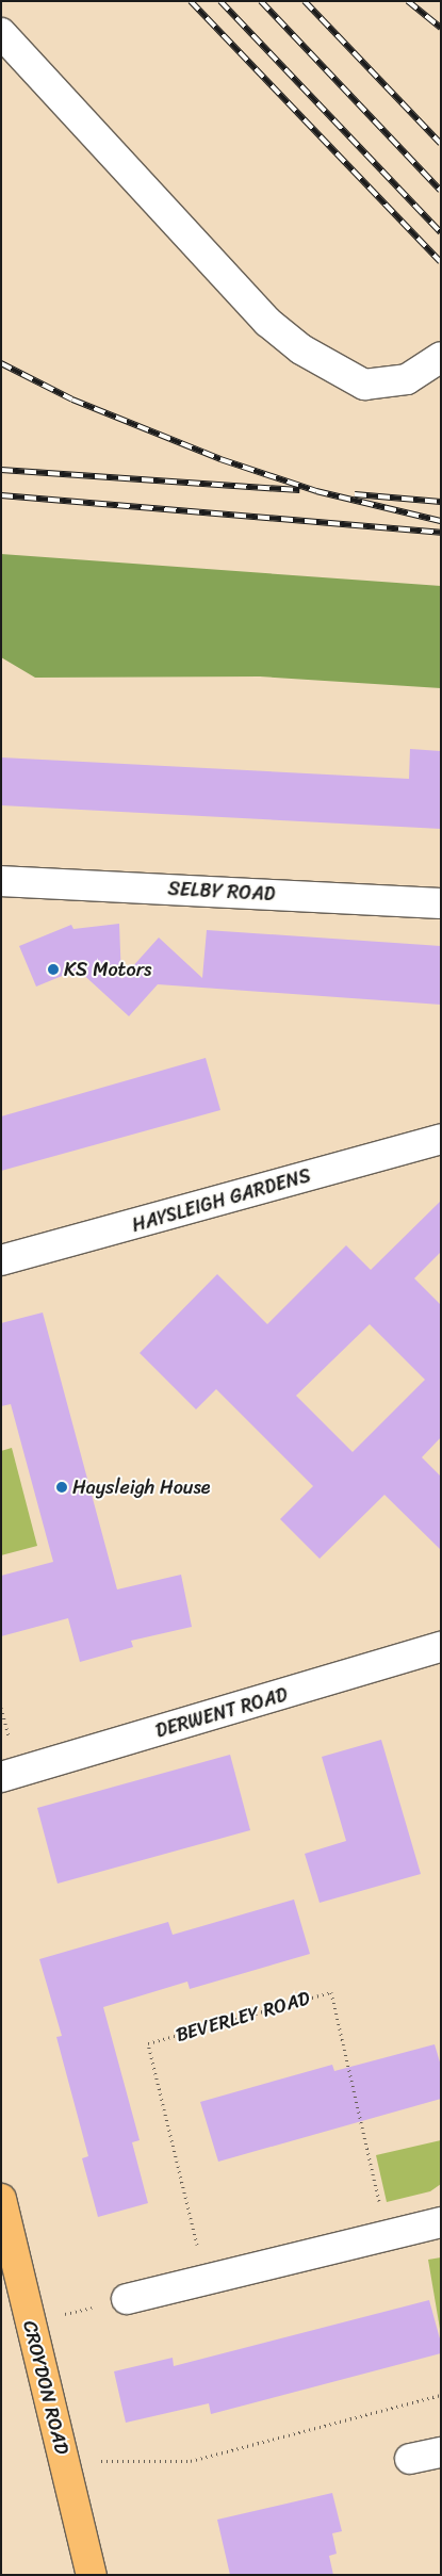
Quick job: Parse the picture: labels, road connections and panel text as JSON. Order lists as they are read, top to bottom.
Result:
{
  "streets": {
    "main road": ["CROYDON ROAD"],
    "street": ["SELBY ROAD", "HAYSLEIGH GARDENS", "DERWENT ROAD"],
    "path": ["BEVERLEY ROAD"]
  },
  "places": ["KS Motors", "Haysleigh House"]
}
